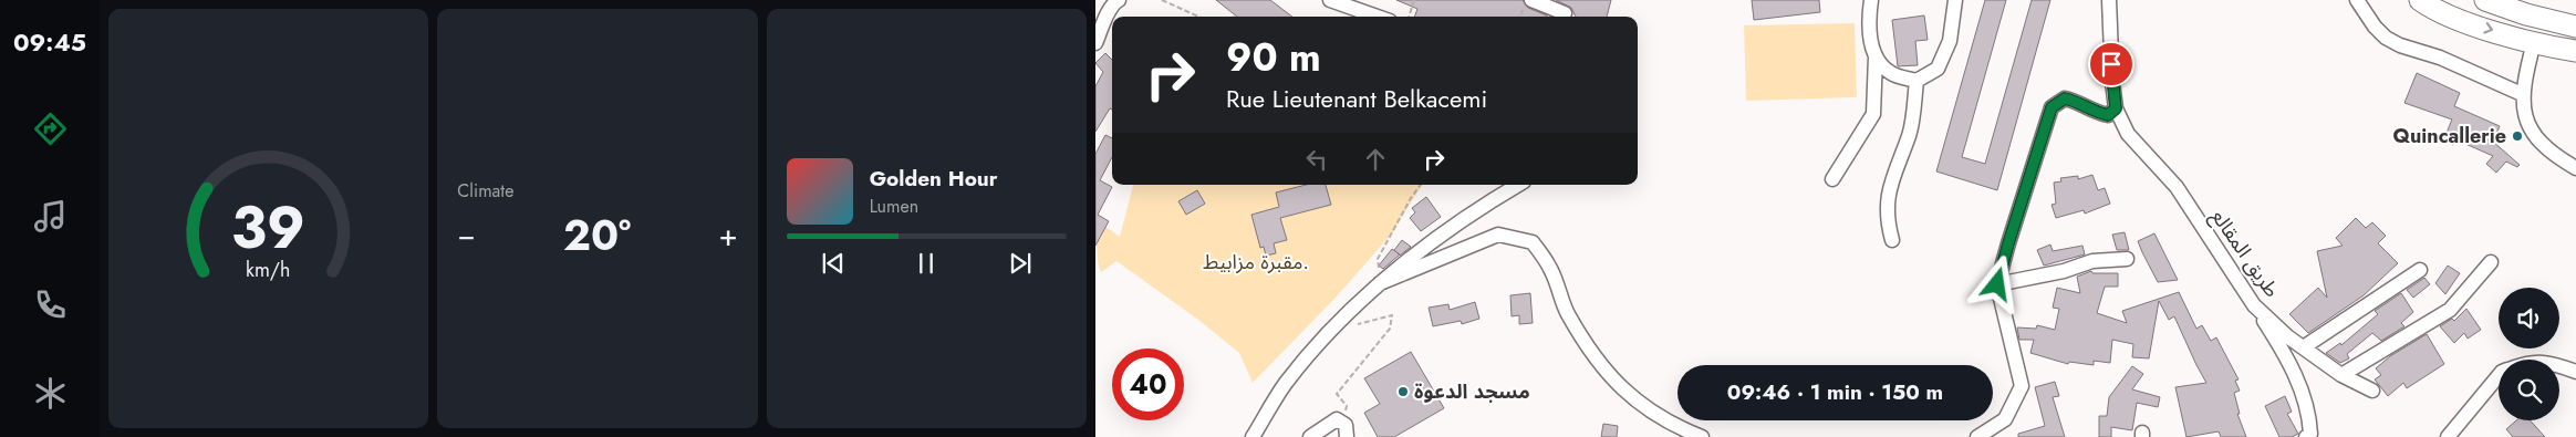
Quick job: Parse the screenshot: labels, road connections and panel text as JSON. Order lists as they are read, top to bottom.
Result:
{
  "streets": {
    "street": ["طريق المقالع"]
  },
  "parks": ["مقبرة مزابيط."],
  "places": ["Quincallerie", "مسجد الدعوة"],
  "page": {
    "tabs": "09:45",
    "tile": "Climate",
    "turn": ["90 m", "Rue Lieutenant Belkacemi"],
    "song": ["Golden Hour", "Lumen"],
    "heat": ["−", "20°", "+"],
    "limit": "40",
    "trip": "09:46 · 1 min · 150 m",
    "gauge": ["39", "km/h"]
  }
}
